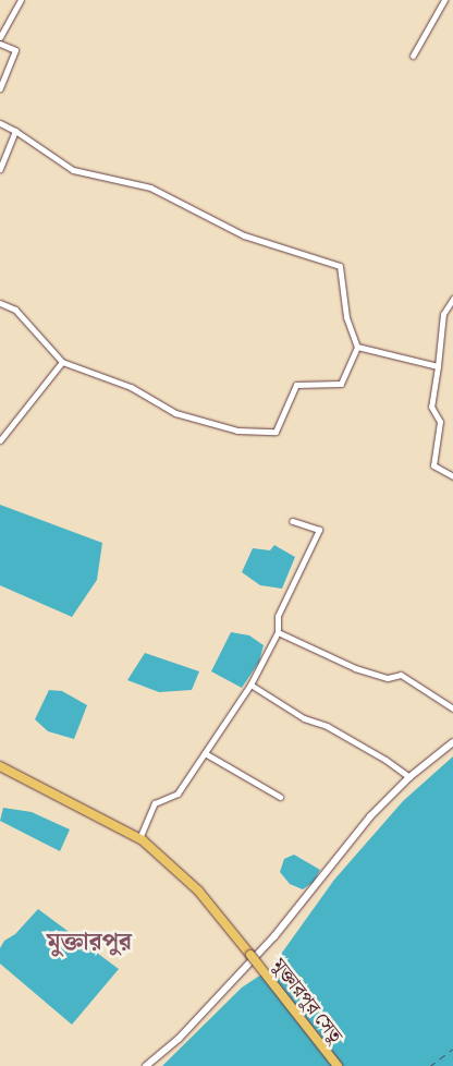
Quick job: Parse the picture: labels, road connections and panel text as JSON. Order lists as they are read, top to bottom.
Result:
{
  "streets": {
    "main road": ["মুক্তারপুর সেতু"]
  },
  "districts": ["মুক্তারপুর"]
}
